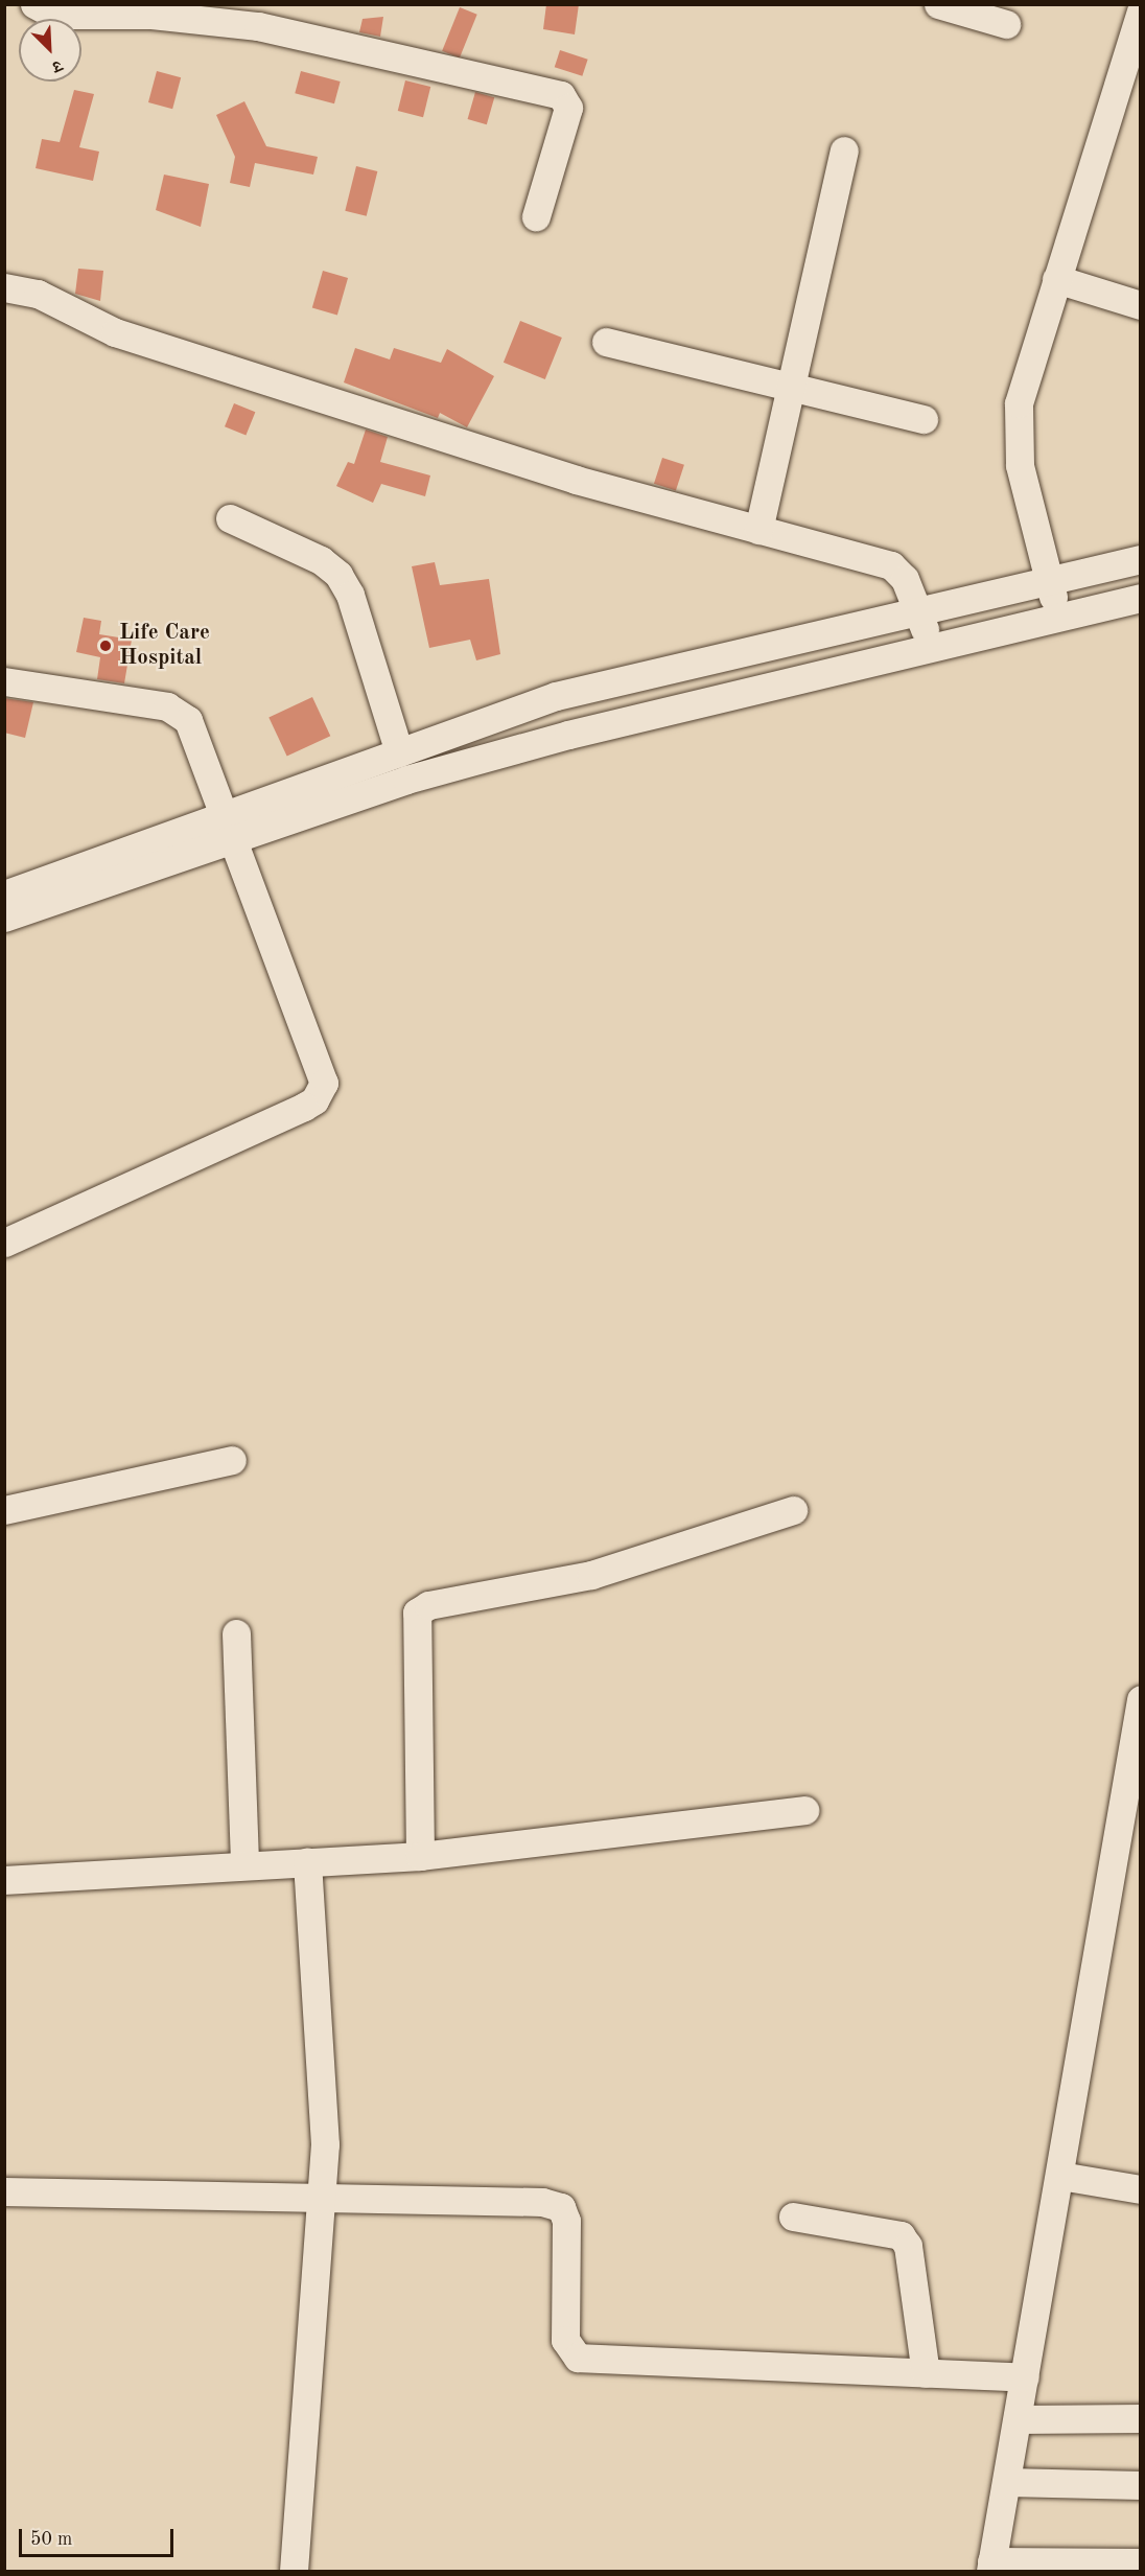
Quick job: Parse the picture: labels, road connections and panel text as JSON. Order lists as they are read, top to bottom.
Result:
{
  "places": ["Life Care Hospital"],
  "scale_bar": "50 m",
  "north": "bottom right"
}
